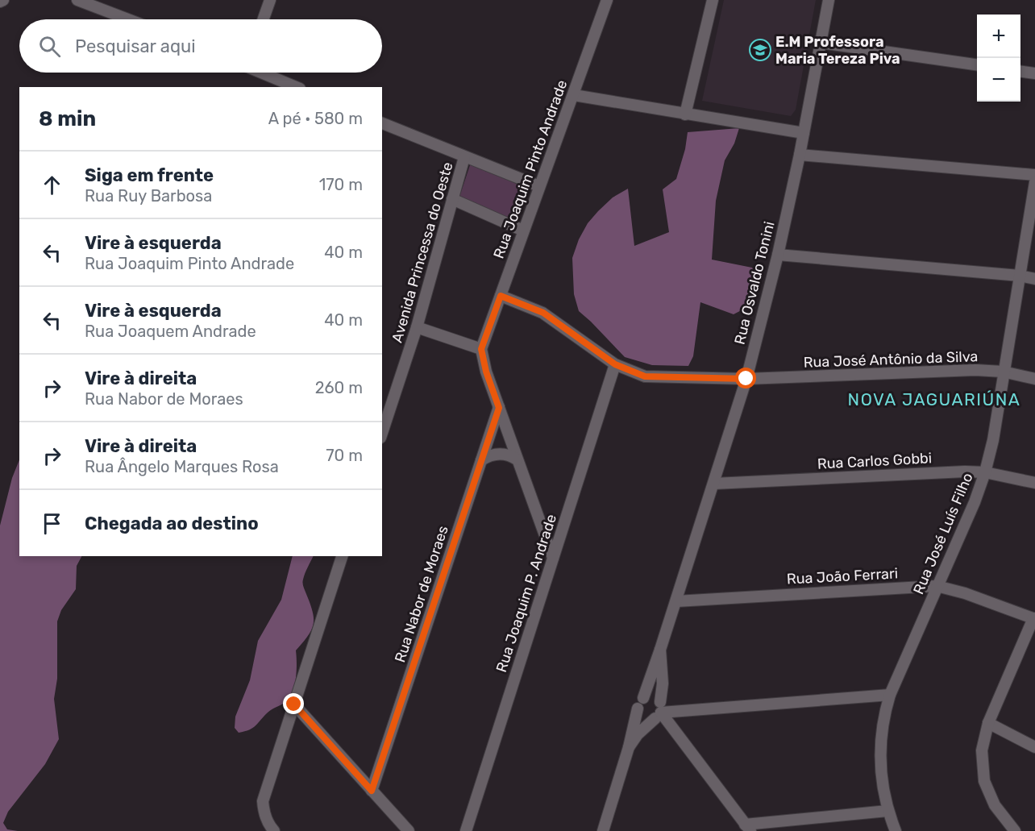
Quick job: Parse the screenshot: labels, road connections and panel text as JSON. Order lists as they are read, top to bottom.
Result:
{
  "streets": {
    "street": [
      "Rua Joaquim Pinto Andrade",
      "Avenida Princessa do Oeste",
      "Rua Osvaldo Tonini",
      "Rua José Antônio da Silva",
      "Rua Carlos Gobbi",
      "Rua José Luís Filho",
      "Rua João Ferrari",
      "Rua Joaquim P. Andrade",
      "Rua Nabor de Moraes"
    ]
  },
  "crossings": [
    ["Rua Joaquim Pinto Andrade", "Rua José Antônio da Silva"],
    ["Rua Osvaldo Tonini", "Rua José Antônio da Silva"],
    ["Rua Osvaldo Tonini", "Rua Carlos Gobbi"],
    ["Rua Osvaldo Tonini", "Rua João Ferrari"],
    ["Rua José Antônio da Silva", "Rua José Luís Filho"],
    ["Rua José Antônio da Silva", "Rua Joaquim P. Andrade"],
    ["Rua Carlos Gobbi", "Rua José Luís Filho"],
    ["Rua José Luís Filho", "Rua João Ferrari"]
  ],
  "districts": ["NOVA JAGUARIÚNA"],
  "places": {
    "school or university": ["E.M Professora Maria Tereza Piva"]
  },
  "page": {
    "map_buttons": ["+", "−"],
    "search": "Pesquisar aqui",
    "heading": ["8 min", "A pé · 580 m"],
    "list": [
      ["Siga em frente", "Rua Ruy Barbosa", "170 m"],
      ["Vire à esquerda", "Rua Joaquim Pinto Andrade", "40 m"],
      ["Vire à esquerda", "Rua Joaquem Andrade", "40 m"],
      ["Vire à direita", "Rua Nabor de Moraes", "260 m"],
      ["Vire à direita", "Rua Ângelo Marques Rosa", "70 m"],
      "Chegada ao destino"
    ]
  }
}
